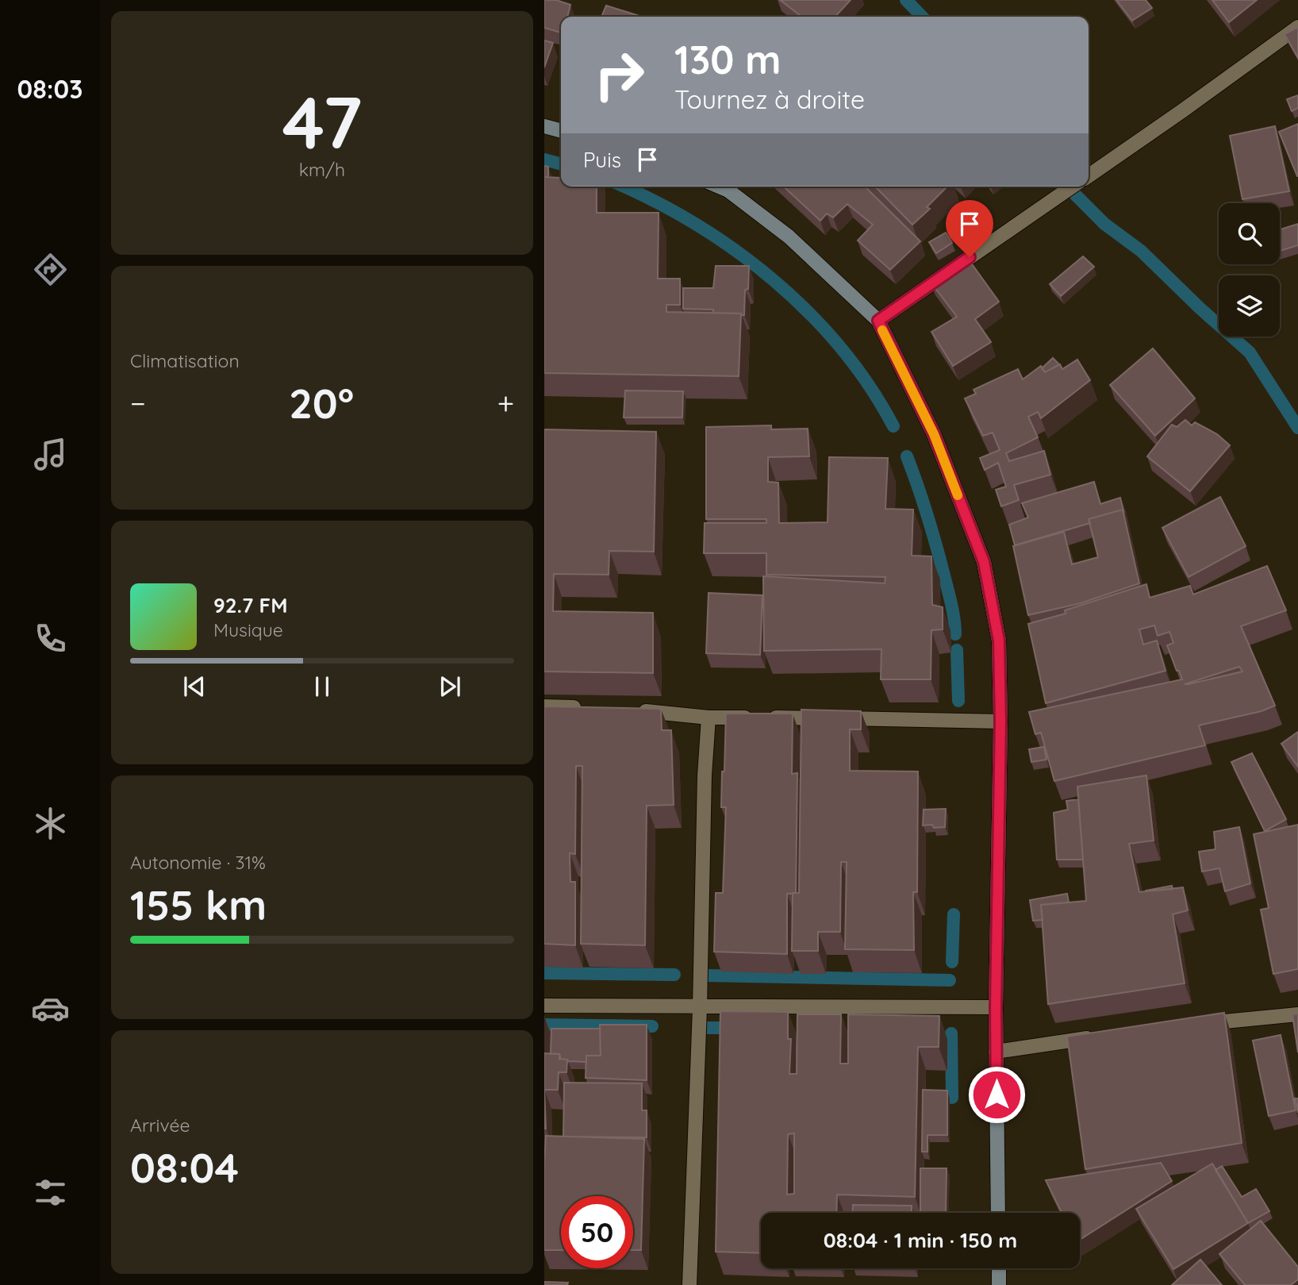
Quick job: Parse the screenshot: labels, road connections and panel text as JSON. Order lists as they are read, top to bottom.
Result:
{
  "page": {
    "tabs": "08:03",
    "tile": [
      ["47", "km/h"],
      "Climatisation",
      ["Autonomie · 31%", "155 km"],
      ["Arrivée", "08:04"]
    ],
    "turn": ["130 m", "Tournez à droite"],
    "then": "Puis",
    "heat": ["−", "20°", "+"],
    "song": ["92.7 FM", "Musique"],
    "limit": "50",
    "trip": "08:04 · 1 min · 150 m"
  }
}
